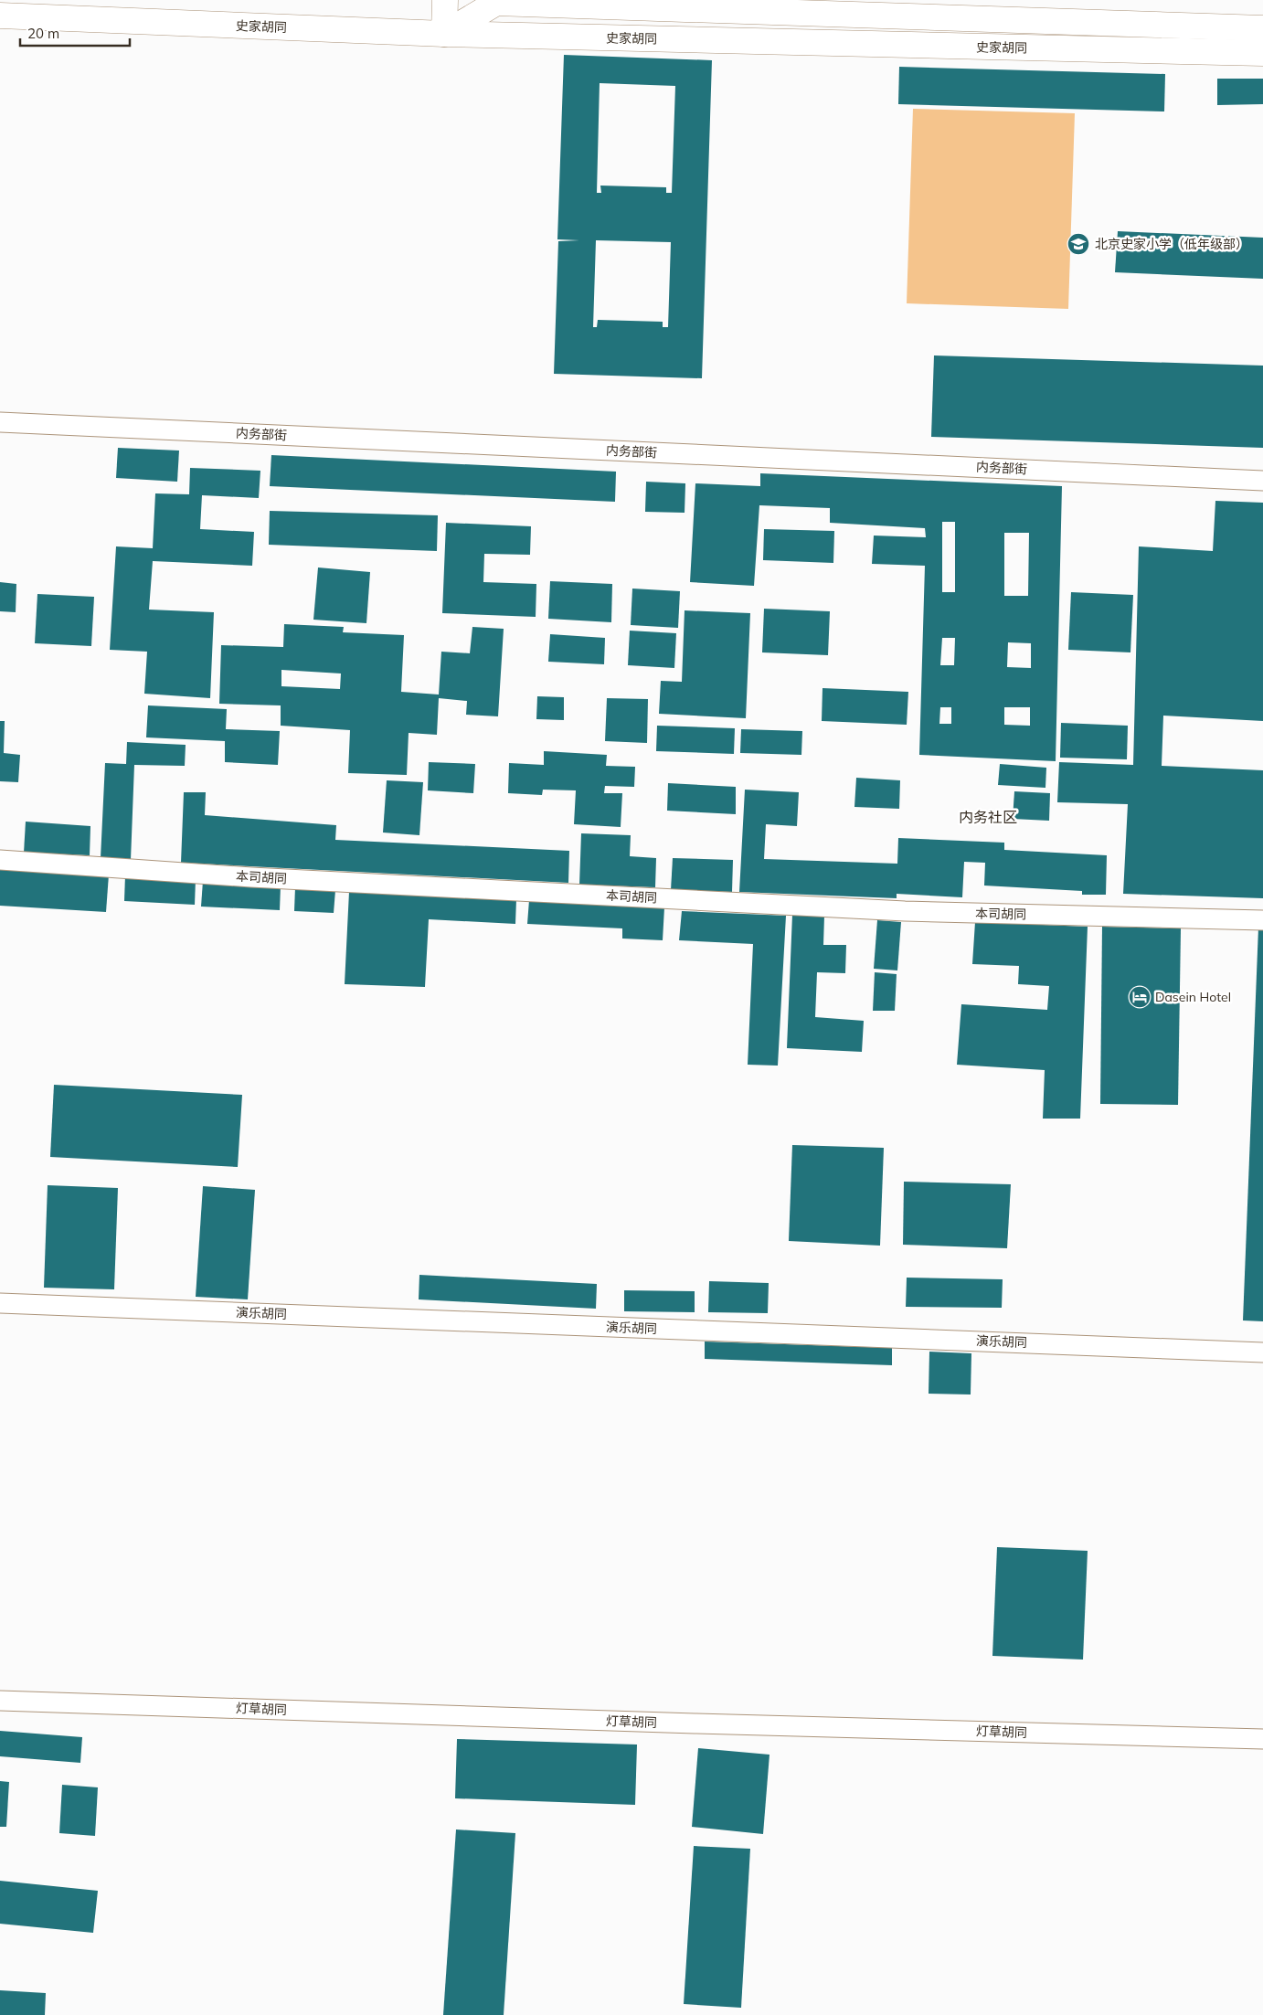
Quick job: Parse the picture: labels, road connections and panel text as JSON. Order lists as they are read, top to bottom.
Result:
{
  "streets": {
    "street": ["史家胡同"],
    "lane": [
      "内务部街",
      "本司胡同",
      "演乐胡同",
      "灯草胡同"
    ]
  },
  "districts": ["内务社区"],
  "places": {
    "school or university": ["北京史家小学（低年级部）"],
    "hotel": ["Dasein Hotel"]
  },
  "scale_bar": "20 m"
}
